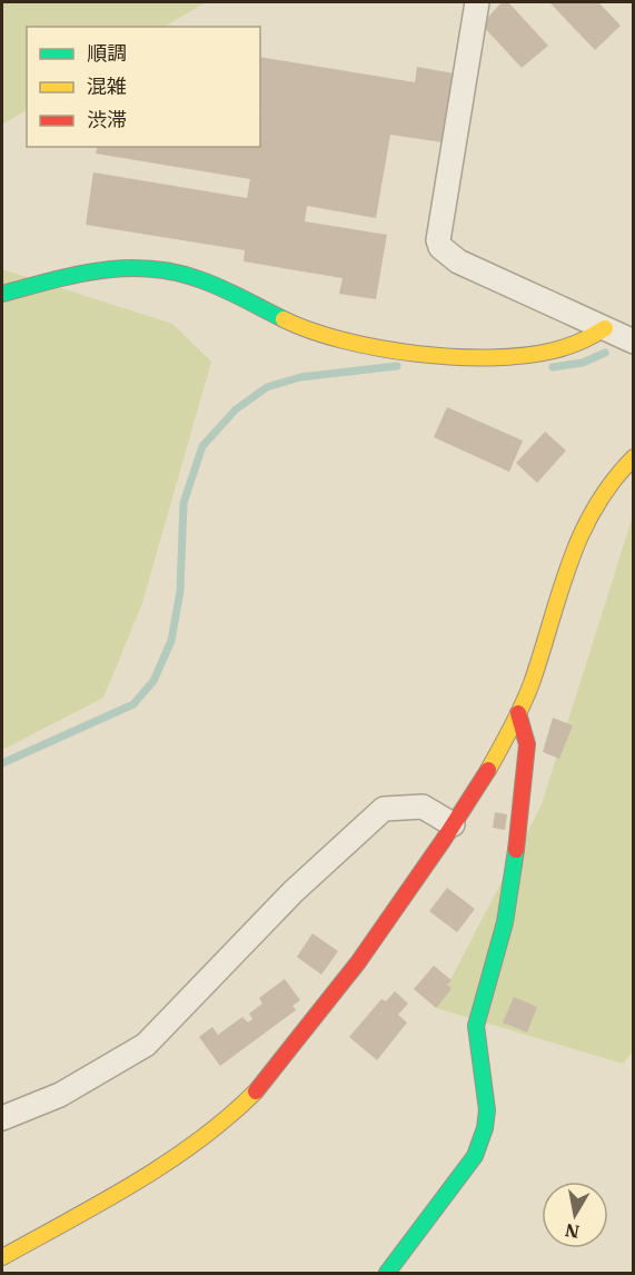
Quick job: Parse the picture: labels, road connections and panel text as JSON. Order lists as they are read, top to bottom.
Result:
{
  "legend": ["順調", "混雑", "渋滞"],
  "north": "bottom"
}
